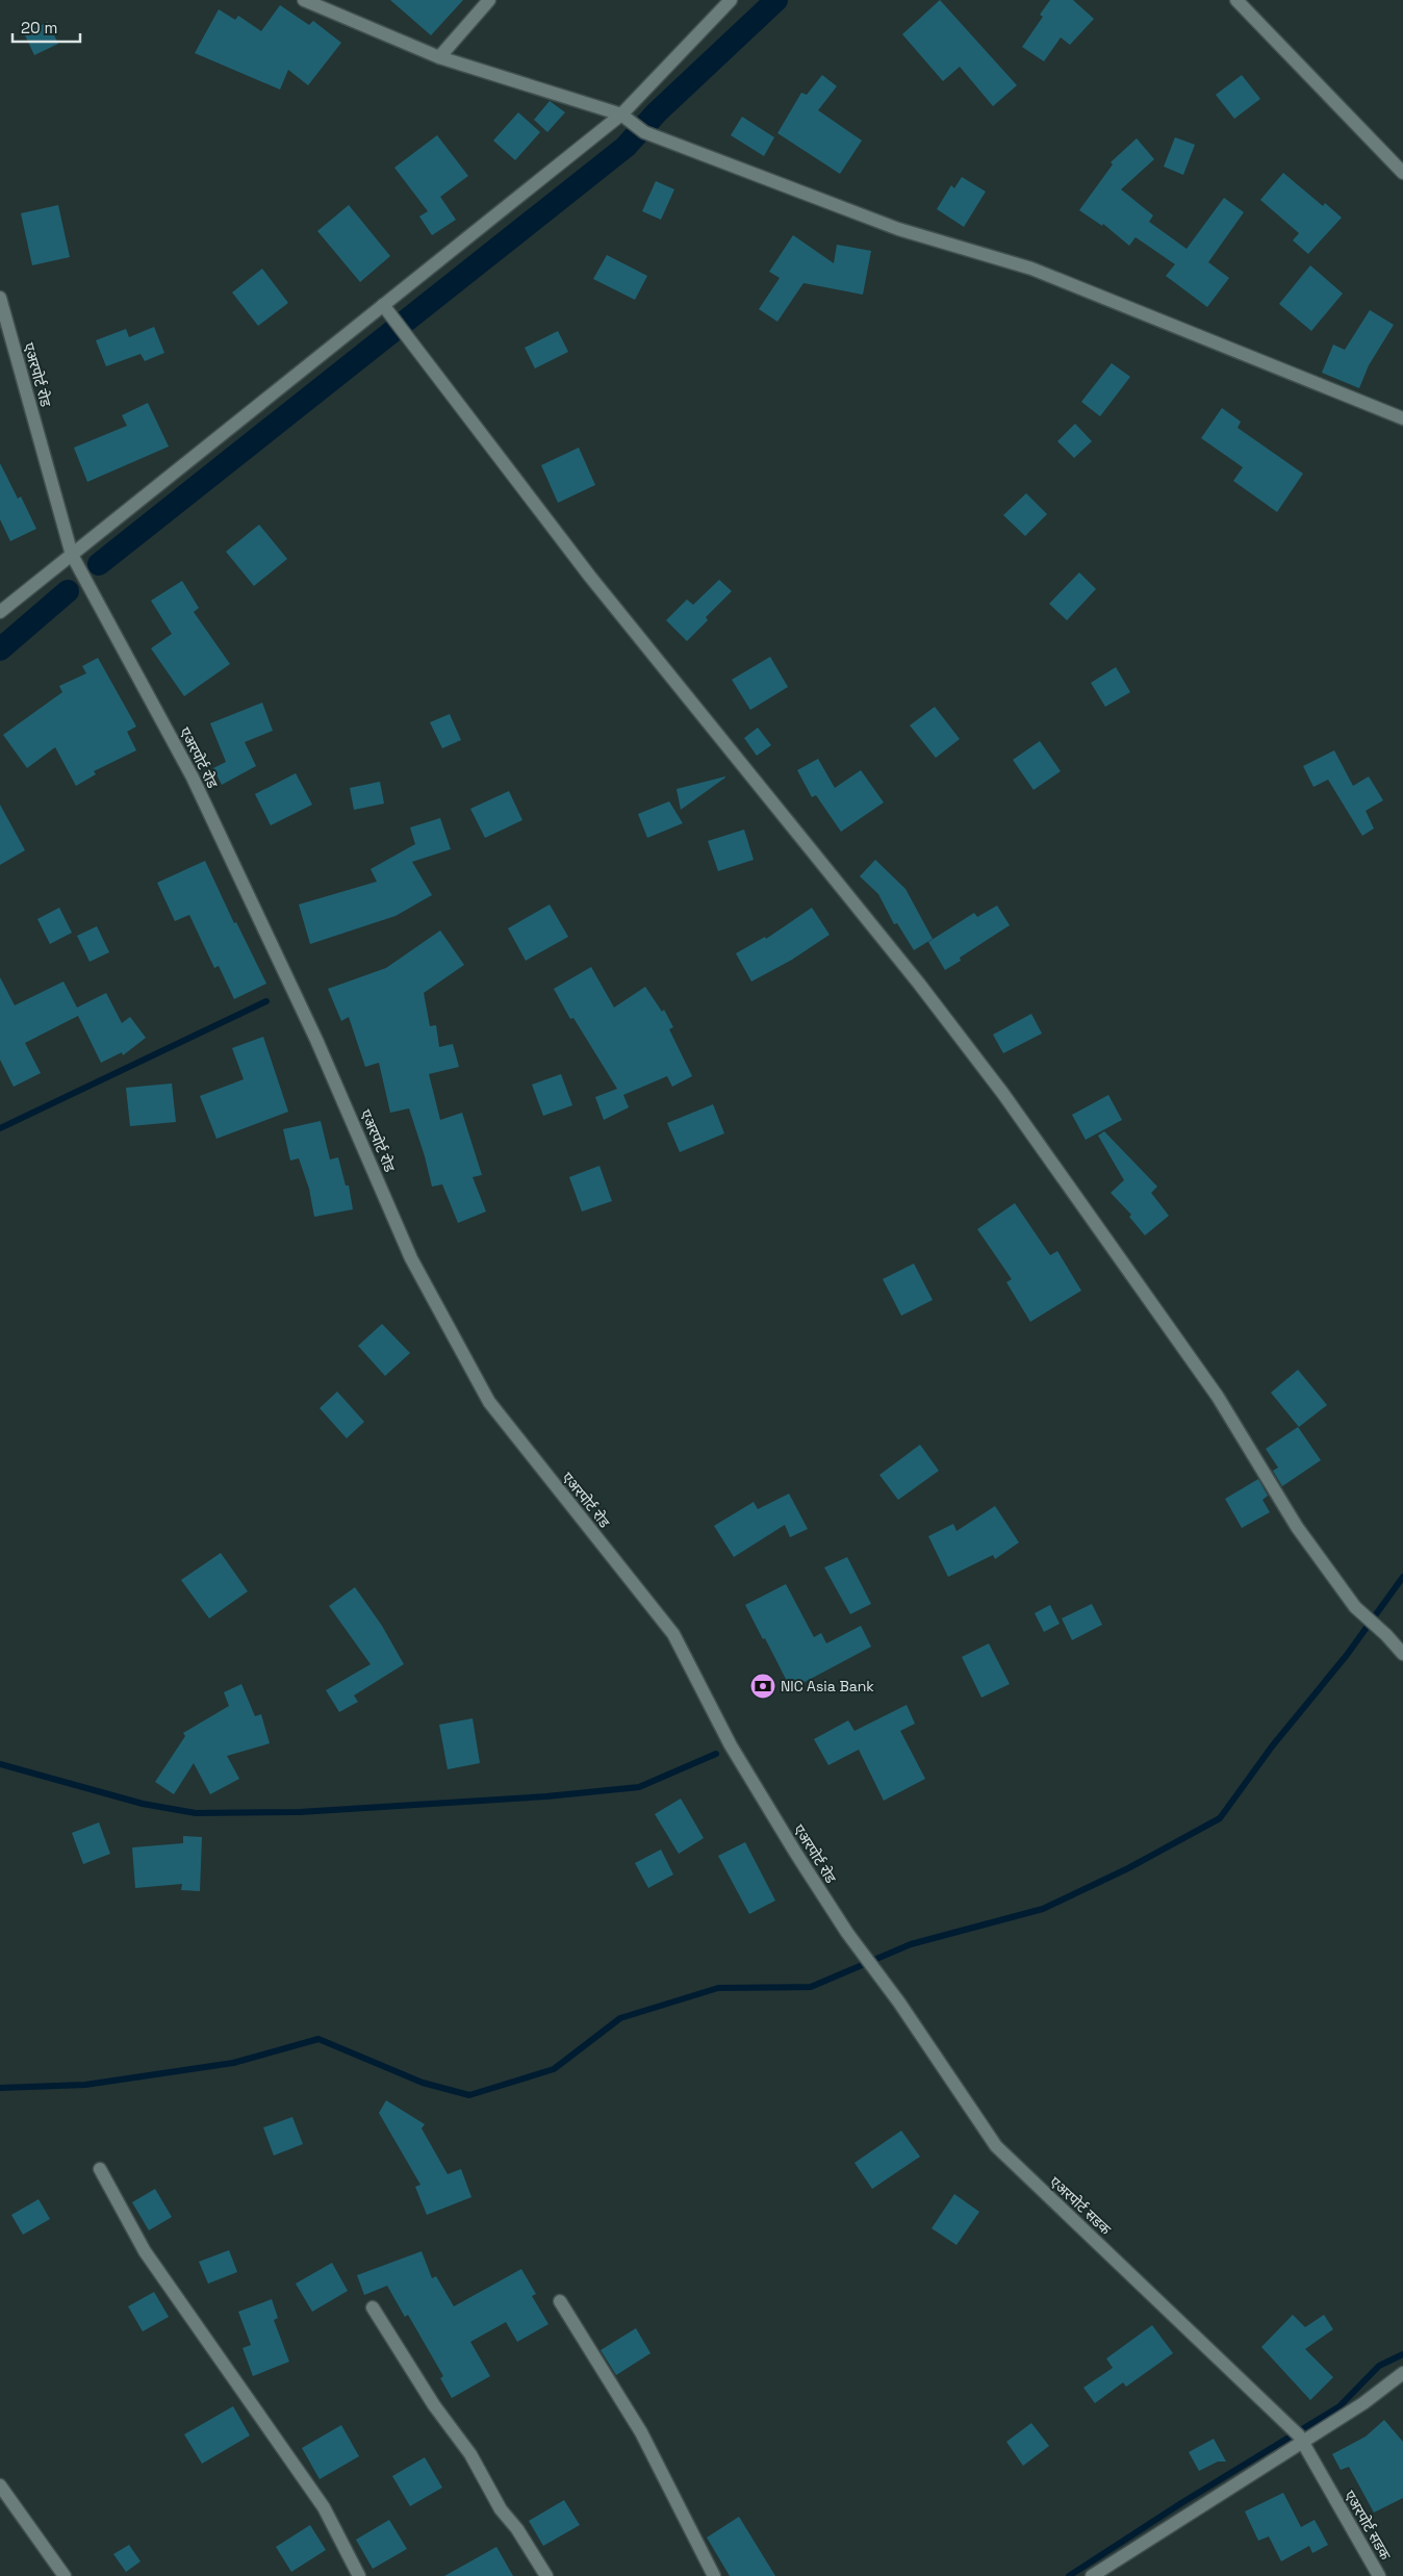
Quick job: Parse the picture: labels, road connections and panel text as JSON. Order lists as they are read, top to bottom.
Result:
{
  "streets": {
    "street": ["एअरपोर्ट रोड", "एअरपोर्ट सडक"]
  },
  "crossings": [
    ["एअरपोर्ट रोड", "एअरपोर्ट सडक"]
  ],
  "places": {
    "bank": ["NIC Asia Bank"]
  },
  "scale_bar": "20 m"
}
